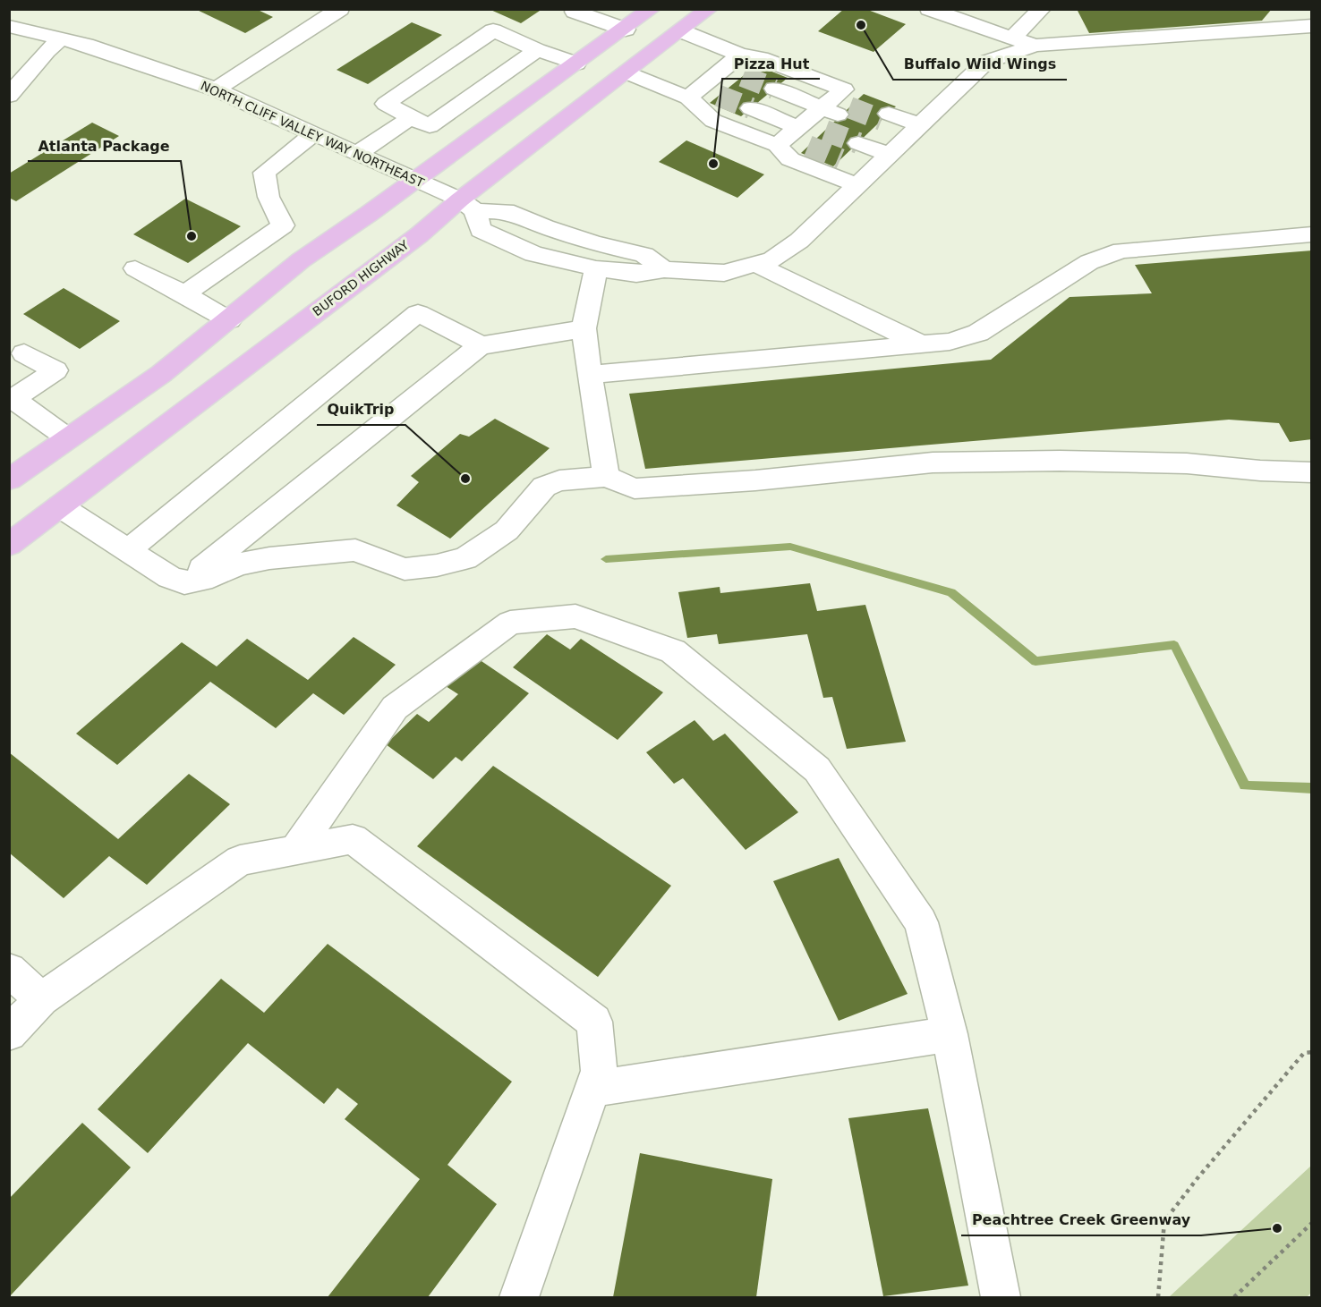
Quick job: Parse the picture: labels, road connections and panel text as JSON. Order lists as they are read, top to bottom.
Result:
{
  "streets": {
    "main road": ["BUFORD HIGHWAY"],
    "street": ["NORTH CLIFF VALLEY WAY NORTHEAST"]
  },
  "crossings": [
    ["NORTH CLIFF VALLEY WAY NORTHEAST", "BUFORD HIGHWAY"]
  ],
  "places": [
    "Buffalo Wild Wings",
    "Pizza Hut",
    "Atlanta Package",
    "QuikTrip",
    "Peachtree Creek Greenway"
  ]
}
